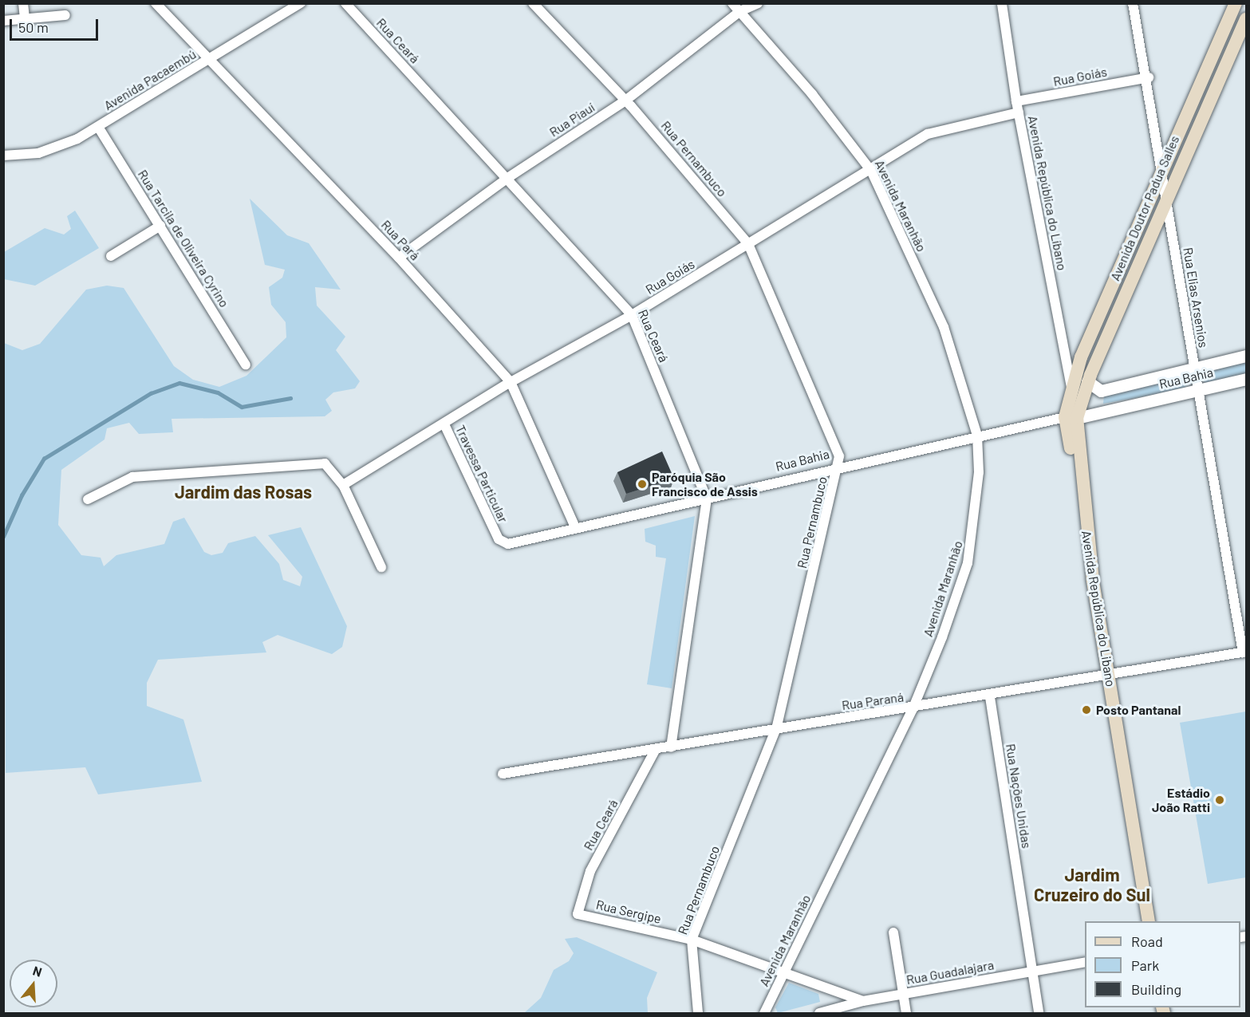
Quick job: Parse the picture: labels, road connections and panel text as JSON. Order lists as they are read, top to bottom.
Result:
{
  "streets": {
    "main road": ["Avenida Doutor Padua Salles", "Avenida República do Libano"],
    "street": [
      "Rua Ceará",
      "Rua Goiás",
      "Avenida Pacaembú",
      "Rua Piauí",
      "Rua Pernambuco",
      "Avenida República do Líbano",
      "Avenida Maranhão",
      "Rua Tarcila de Oliveira Cyrino",
      "Rua Pará",
      "Rua Elias Arsenios",
      "Rua Bahia",
      "Travessa Particular",
      "Rua Paraná",
      "Rua Nações Unidas",
      "Rua Sergipe",
      "Rua Guadalajara"
    ]
  },
  "crossings": [
    ["Rua Ceará", "Rua Goiás"],
    ["Rua Ceará", "Rua Piauí"],
    ["Rua Ceará", "Rua Bahia"],
    ["Rua Ceará", "Rua Paraná"],
    ["Rua Ceará", "Rua Sergipe"],
    ["Rua Goiás", "Rua Pernambuco"],
    ["Rua Goiás", "Avenida República do Líbano"],
    ["Rua Goiás", "Avenida Maranhão"],
    ["Rua Goiás", "Rua Pará"],
    ["Rua Goiás", "Rua Elias Arsenios"],
    ["Rua Goiás", "Travessa Particular"],
    ["Avenida Pacaembú", "Rua Tarcila de Oliveira Cyrino"],
    ["Avenida Pacaembú", "Rua Pará"],
    ["Rua Piauí", "Rua Pernambuco"],
    ["Rua Piauí", "Avenida Maranhão"],
    ["Rua Piauí", "Rua Pará"],
    ["Rua Pernambuco", "Rua Bahia"],
    ["Rua Pernambuco", "Rua Paraná"],
    ["Rua Pernambuco", "Rua Sergipe"],
    ["Avenida República do Líbano", "Avenida Doutor Padua Salles"],
    ["Avenida Maranhão", "Rua Bahia"],
    ["Avenida Maranhão", "Rua Paraná"],
    ["Avenida Maranhão", "Rua Sergipe"],
    ["Avenida Doutor Padua Salles", "Rua Elias Arsenios"],
    ["Avenida Doutor Padua Salles", "Rua Bahia"],
    ["Avenida Doutor Padua Salles", "Avenida República do Libano"],
    ["Rua Pará", "Rua Bahia"],
    ["Rua Elias Arsenios", "Rua Bahia"],
    ["Rua Elias Arsenios", "Rua Paraná"],
    ["Rua Bahia", "Travessa Particular"],
    ["Rua Bahia", "Avenida República do Libano"],
    ["Avenida República do Libano", "Rua Paraná"],
    ["Rua Paraná", "Rua Nações Unidas"],
    ["Rua Nações Unidas", "Rua Guadalajara"],
    ["Rua Sergipe", "Rua Guadalajara"]
  ],
  "districts": ["Jardim das Rosas", "Jardim Cruzeiro do Sul"],
  "places": ["Paróquia São Francisco de Assis", "Posto Pantanal", "Estádio João Ratti"],
  "legend": ["Road", "Park", "Building"],
  "scale_bar": "50 m",
  "north": "top"
}
